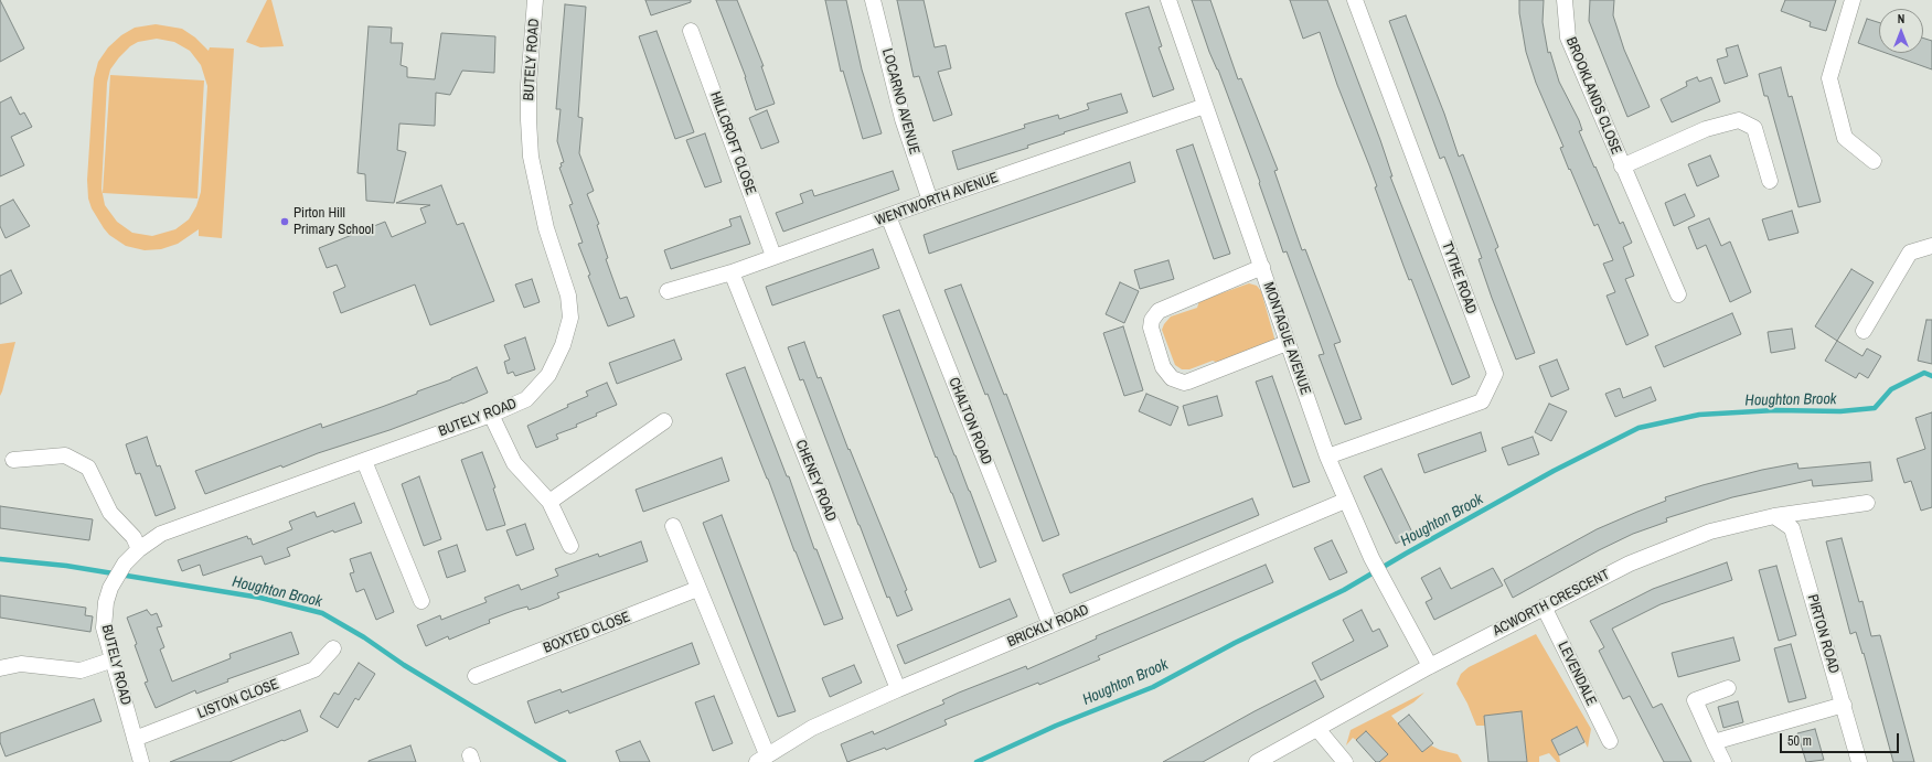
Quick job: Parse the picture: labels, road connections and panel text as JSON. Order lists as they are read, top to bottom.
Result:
{
  "streets": {
    "street": [
      "BUTELY ROAD",
      "BROOKLANDS CLOSE",
      "LOCARNO AVENUE",
      "HILLCROFT CLOSE",
      "WENTWORTH AVENUE",
      "TYTHE ROAD",
      "MONTAGUE AVENUE",
      "CHALTON ROAD",
      "CHENEY ROAD",
      "ACWORTH CRESCENT",
      "BRICKLY ROAD",
      "BOXTED CLOSE",
      "PIRTON ROAD",
      "LEVENDALE",
      "LISTON CLOSE"
    ]
  },
  "crossings": [
    ["BUTELY ROAD", "LISTON CLOSE"],
    ["LOCARNO AVENUE", "WENTWORTH AVENUE"],
    ["HILLCROFT CLOSE", "WENTWORTH AVENUE"],
    ["WENTWORTH AVENUE", "MONTAGUE AVENUE"],
    ["WENTWORTH AVENUE", "CHALTON ROAD"],
    ["WENTWORTH AVENUE", "CHENEY ROAD"],
    ["TYTHE ROAD", "MONTAGUE AVENUE"],
    ["MONTAGUE AVENUE", "ACWORTH CRESCENT"],
    ["MONTAGUE AVENUE", "BRICKLY ROAD"],
    ["CHALTON ROAD", "BRICKLY ROAD"],
    ["CHENEY ROAD", "BRICKLY ROAD"],
    ["ACWORTH CRESCENT", "PIRTON ROAD"],
    ["ACWORTH CRESCENT", "LEVENDALE"]
  ],
  "water": ["Houghton Brook"],
  "places": ["Pirton Hill Primary School"],
  "scale_bar": "50 m",
  "north": "top"
}
